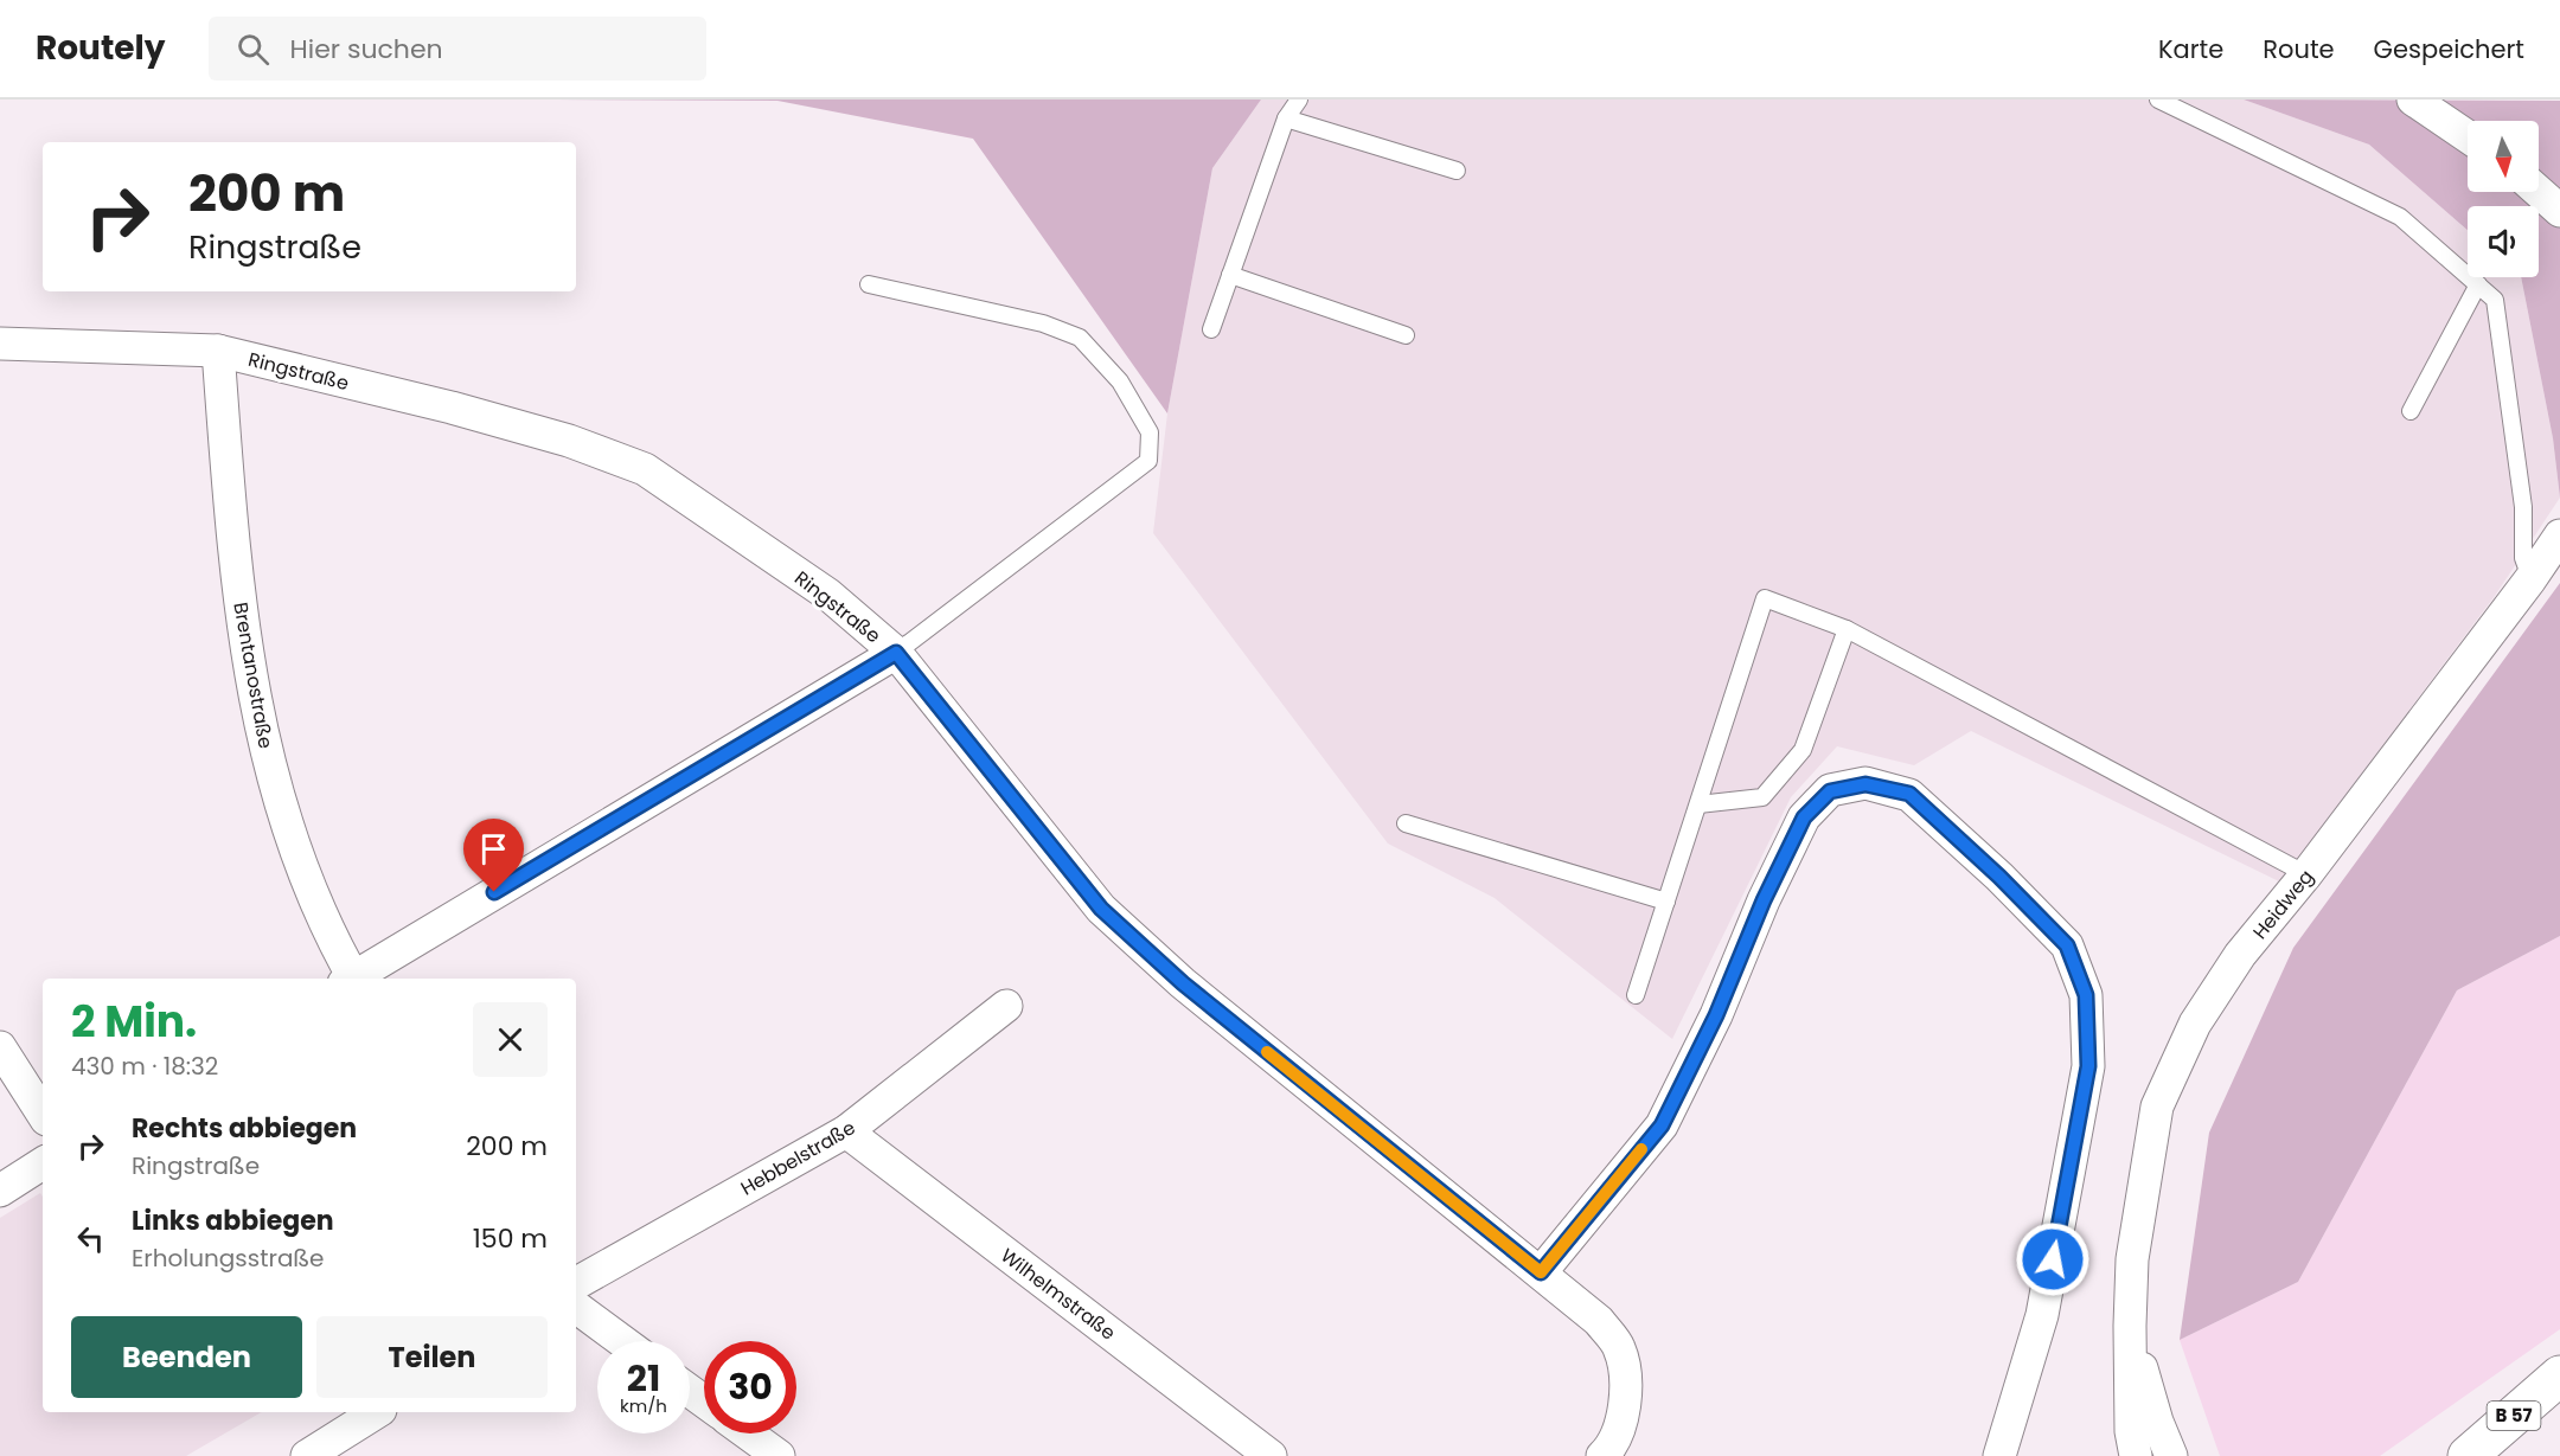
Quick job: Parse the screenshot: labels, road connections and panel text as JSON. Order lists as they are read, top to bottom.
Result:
{
  "streets": {
    "main road": ["B 57"],
    "street": [
      "Ringstraße",
      "Brentanostraße",
      "Heidweg",
      "Hebbelstraße",
      "Wilhelmstraße"
    ]
  },
  "crossings": [
    ["Ringstraße", "Brentanostraße"],
    ["Hebbelstraße", "Wilhelmstraße"]
  ],
  "north": "bottom",
  "page": {
    "header": "Routely",
    "search": "Hier suchen",
    "nav": ["Karte", "Route", "Gespeichert"],
    "turn": ["200 m", "Ringstraße"],
    "heading": ["2 Min.", "430 m · 18:32"],
    "list": [
      {
        "name": "Rechts abbiegen",
        "note": "Ringstraße",
        "value": "200 m"
      },
      {
        "name": "Links abbiegen",
        "note": "Erholungsstraße",
        "value": "150 m"
      }
    ],
    "buttons": ["Beenden", "Teilen"],
    "speed": "21 km/h",
    "limit": "30"
  }
}
